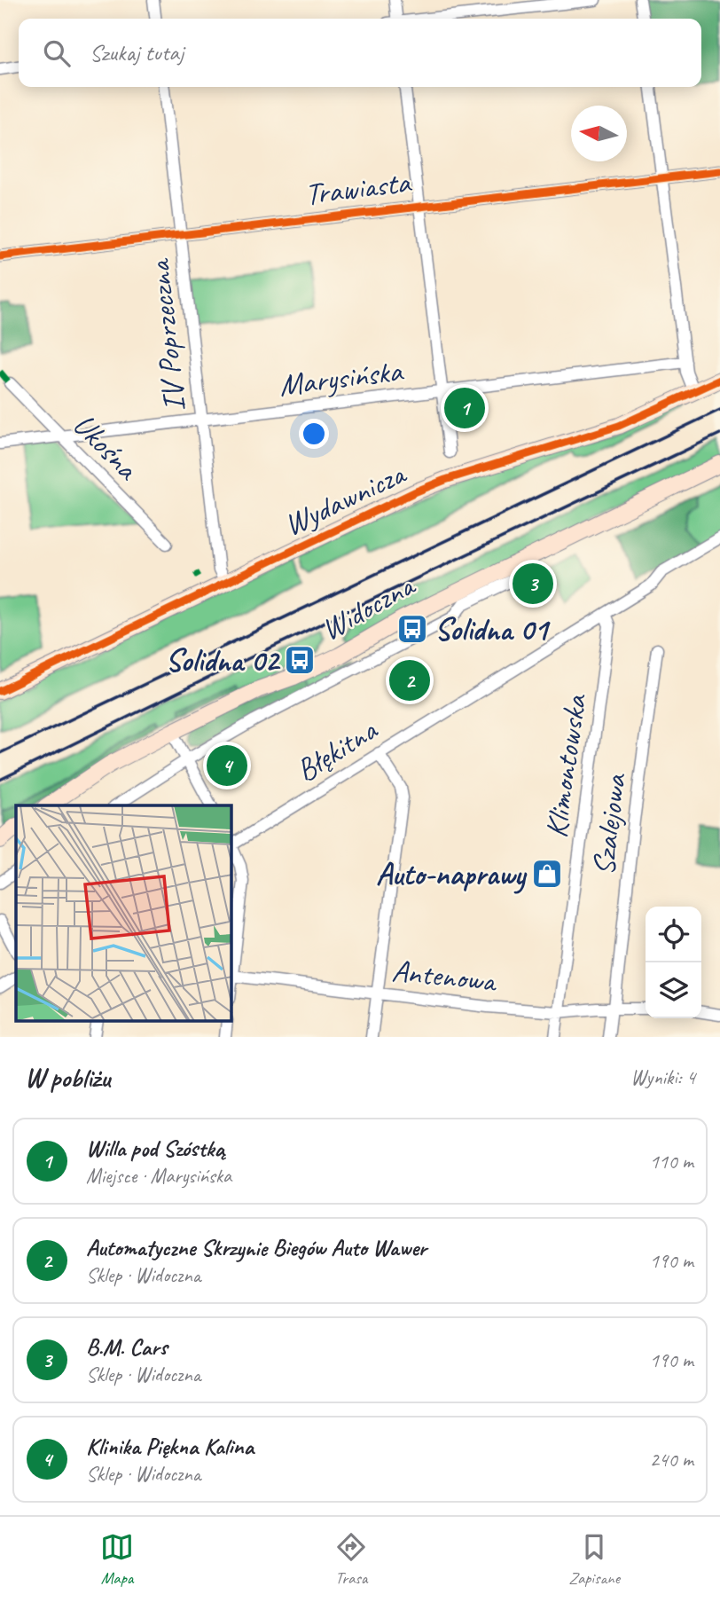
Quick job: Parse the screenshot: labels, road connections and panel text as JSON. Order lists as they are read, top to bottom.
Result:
{
  "streets": {
    "main road": ["Wydawnicza", "Widoczna"],
    "street": [
      "Trawiasta",
      "IV Poprzeczna",
      "Marysińska",
      "Ukośna",
      "Błękitna",
      "Klimontowska",
      "Szalejowa",
      "Antenowa"
    ]
  },
  "crossings": [
    ["Trawiasta", "IV Poprzeczna"],
    ["IV Poprzeczna", "Marysińska"],
    ["IV Poprzeczna", "Wydawnicza"],
    ["Marysińska", "Ukośna"],
    ["Błękitna", "Klimontowska"],
    ["Klimontowska", "Antenowa"],
    ["Szalejowa", "Antenowa"]
  ],
  "places": {
    "bus stop": ["Solidna 01", "Solidna 02"],
    "shop": ["Auto-naprawy"]
  },
  "north": "left",
  "page": {
    "search": "Szukaj tutaj",
    "pins": [
      "1",
      "3",
      "2",
      "4"
    ],
    "heading": ["W pobliżu", "Wyniki: 4"],
    "list": [
      {
        "mark": "1",
        "name": "Willa pod Szóstką",
        "note": "Miejsce · Marysińska",
        "value": "110 m"
      },
      {
        "mark": "2",
        "name": "Automatyczne Skrzynie Biegów Auto Wawer",
        "note": "Sklep · Widoczna",
        "value": "190 m"
      },
      {
        "mark": "3",
        "name": "B.M. Cars",
        "note": "Sklep · Widoczna",
        "value": "190 m"
      },
      {
        "mark": "4",
        "name": "Klinika Piękna Kalina",
        "note": "Sklep · Widoczna",
        "value": "240 m"
      }
    ],
    "nav": ["Mapa", "Trasa", "Zapisane"]
  }
}
